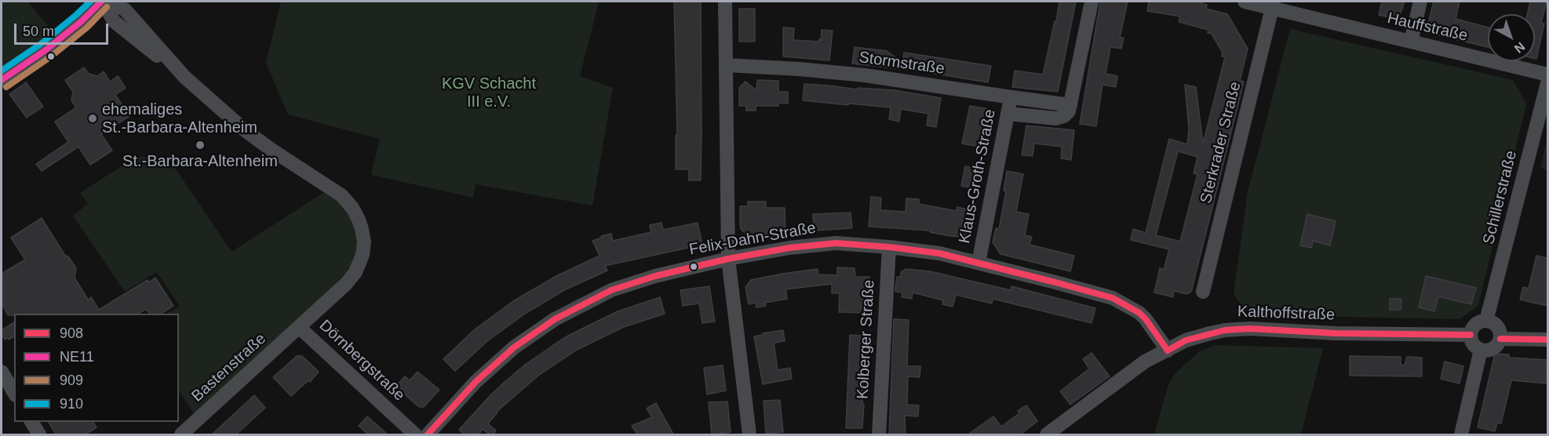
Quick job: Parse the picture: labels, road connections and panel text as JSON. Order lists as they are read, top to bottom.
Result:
{
  "streets": {
    "street": [
      "Hauffstraße",
      "Stormstraße",
      "Sterkrader Straße",
      "Klaus-Groth-Straße",
      "Schillerstraße",
      "Felix-Dahn-Straße",
      "Kalthoffstraße",
      "Kolberger Straße",
      "Dörnbergstraße",
      "Bastenstraße"
    ]
  },
  "crossings": [
    ["Hauffstraße", "Sterkrader Straße"],
    ["Stormstraße", "Klaus-Groth-Straße"],
    ["Klaus-Groth-Straße", "Felix-Dahn-Straße"],
    ["Schillerstraße", "Kalthoffstraße"],
    ["Felix-Dahn-Straße", "Kalthoffstraße"],
    ["Felix-Dahn-Straße", "Kolberger Straße"],
    ["Dörnbergstraße", "Bastenstraße"]
  ],
  "parks": ["KGV Schacht III e.V."],
  "places": ["ehemaliges St.-Barbara-Altenheim", "St.-Barbara-Altenheim"],
  "lines": [
    "transit line NE11",
    "transit line 910",
    "transit line 909",
    "transit line 908"
  ],
  "legend": [
    "908",
    "NE11",
    "909",
    "910"
  ],
  "scale_bar": "50 m",
  "north": "bottom right"
}
